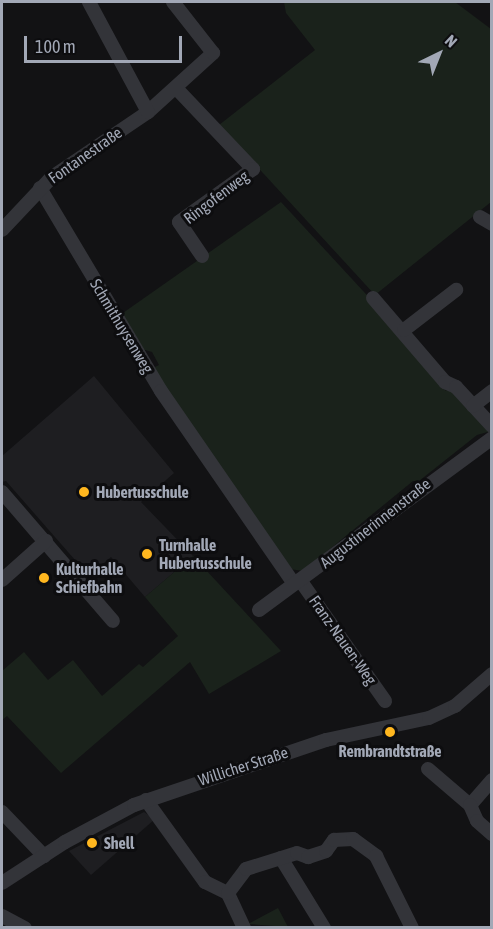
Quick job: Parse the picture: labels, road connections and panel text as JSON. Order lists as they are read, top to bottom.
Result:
{
  "streets": {
    "street": [
      "Fontanestraße",
      "Ringofenweg",
      "Schmithuysenweg",
      "Augustinerinnenstraße",
      "Franz-Nauen-Weg",
      "Willicher Straße"
    ]
  },
  "crossings": [
    ["Fontanestraße", "Ringofenweg"],
    ["Fontanestraße", "Schmithuysenweg"],
    ["Schmithuysenweg", "Franz-Nauen-Weg"],
    ["Augustinerinnenstraße", "Franz-Nauen-Weg"]
  ],
  "places": [
    "Hubertusschule",
    "Turnhalle Hubertusschule",
    "Kulturhalle Schiefbahn",
    "Rembrandtstraße",
    "Shell"
  ],
  "scale_bar": "100 m",
  "north": "top right"
}
